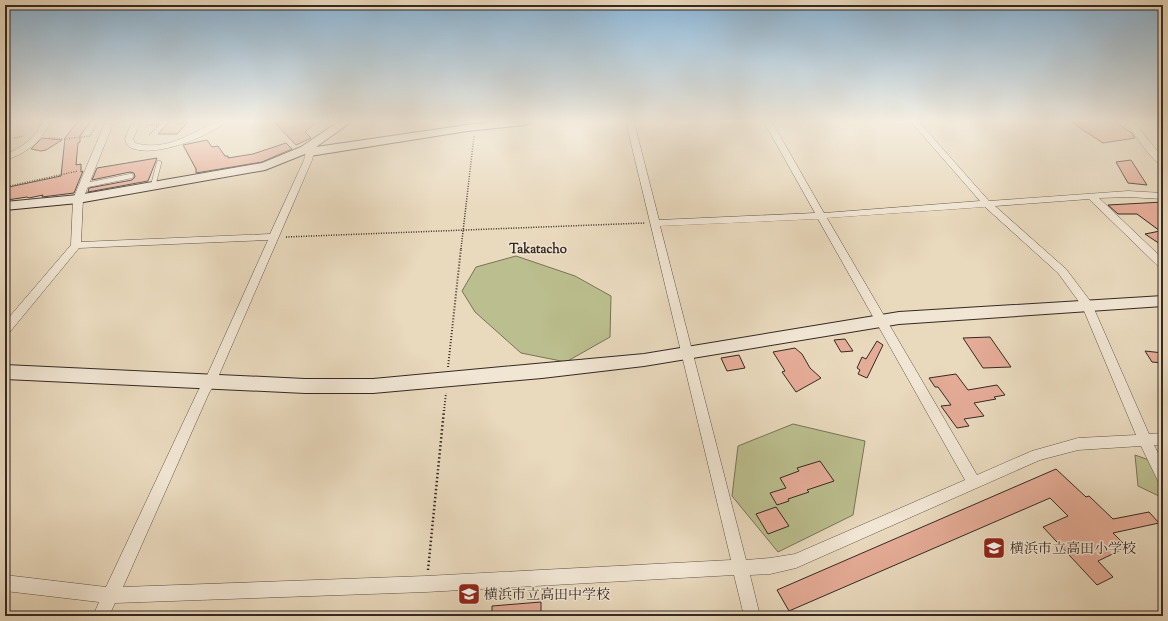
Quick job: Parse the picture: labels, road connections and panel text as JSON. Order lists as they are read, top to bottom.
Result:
{
  "districts": ["Takatacho"],
  "places": {
    "school or university": ["横浜市立高田小学校", "横浜市立高田中学校"]
  }
}
